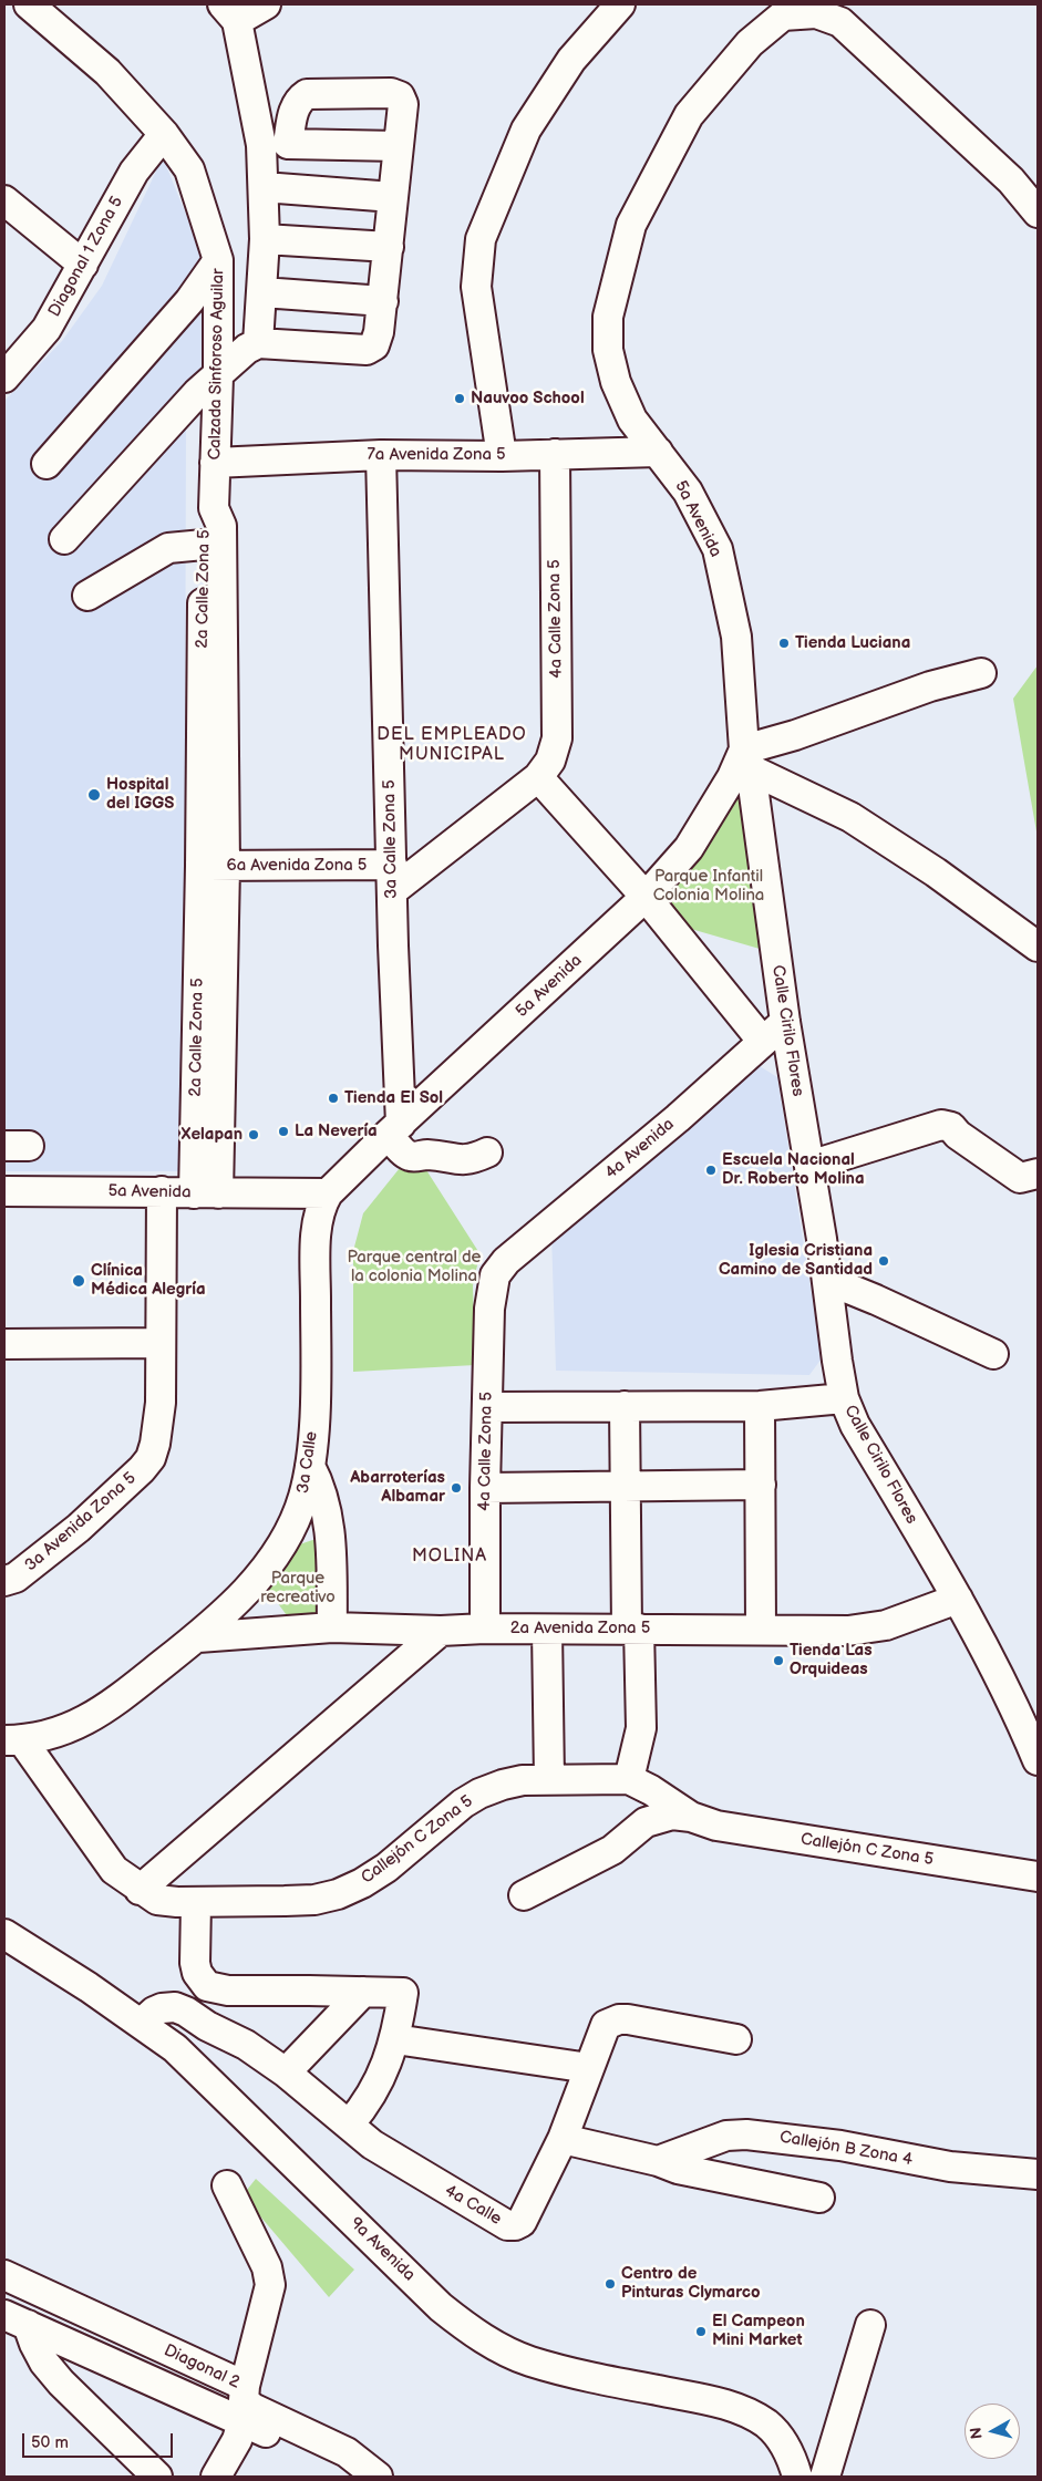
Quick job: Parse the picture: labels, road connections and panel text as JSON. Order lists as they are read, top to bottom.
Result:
{
  "streets": {
    "street": [
      "Diagonal 1 Zona 5",
      "Calzada Sinforoso Aguilar",
      "7a Avenida Zona 5",
      "5a Avenida",
      "2a Calle Zona 5",
      "4a Calle Zona 5",
      "3a Calle Zona 5",
      "6a Avenida Zona 5",
      "Calle Cirilo Flores",
      "4a Avenida",
      "3a Calle",
      "3a Avenida Zona 5",
      "2a Avenida Zona 5",
      "Callejón C Zona 5",
      "Callejón B Zona 4",
      "4a Calle",
      "9a Avenida",
      "Diagonal 2"
    ]
  },
  "crossings": [
    ["Diagonal 1 Zona 5", "Calzada Sinforoso Aguilar"],
    ["Calzada Sinforoso Aguilar", "7a Avenida Zona 5"],
    ["Calzada Sinforoso Aguilar", "2a Calle Zona 5"],
    ["7a Avenida Zona 5", "5a Avenida"],
    ["7a Avenida Zona 5", "4a Calle Zona 5"],
    ["7a Avenida Zona 5", "3a Calle Zona 5"],
    ["5a Avenida", "2a Calle Zona 5"],
    ["5a Avenida", "3a Calle Zona 5"],
    ["5a Avenida", "Calle Cirilo Flores"],
    ["5a Avenida", "3a Calle"],
    ["5a Avenida", "3a Avenida Zona 5"],
    ["2a Calle Zona 5", "6a Avenida Zona 5"],
    ["4a Calle Zona 5", "4a Avenida"],
    ["4a Calle Zona 5", "2a Avenida Zona 5"],
    ["3a Calle Zona 5", "6a Avenida Zona 5"],
    ["Calle Cirilo Flores", "4a Avenida"],
    ["Calle Cirilo Flores", "2a Avenida Zona 5"],
    ["3a Calle", "2a Avenida Zona 5"],
    ["3a Calle", "Callejón C Zona 5"],
    ["4a Calle", "9a Avenida"]
  ],
  "districts": ["DEL EMPLEADO MUNICIPAL", "MOLINA"],
  "parks": ["Parque Infantil Colonia Molina", "Parque central de la colonia Molina", "Parque recreativo"],
  "places": [
    "Nauvoo School",
    "Tienda Luciana",
    "Hospital del IGGS",
    "Tienda El Sol",
    "La Nevería",
    "Xelapan",
    "Escuela Nacional Dr. Roberto Molina",
    "Iglesia Cristiana Camino de Santidad",
    "Clínica Médica Alegría",
    "Abarroterías Albamar",
    "Tienda Las Orquideas",
    "Centro de Pinturas Clymarco",
    "El Campeon Mini Market"
  ],
  "scale_bar": "50 m",
  "north": "left"
}
